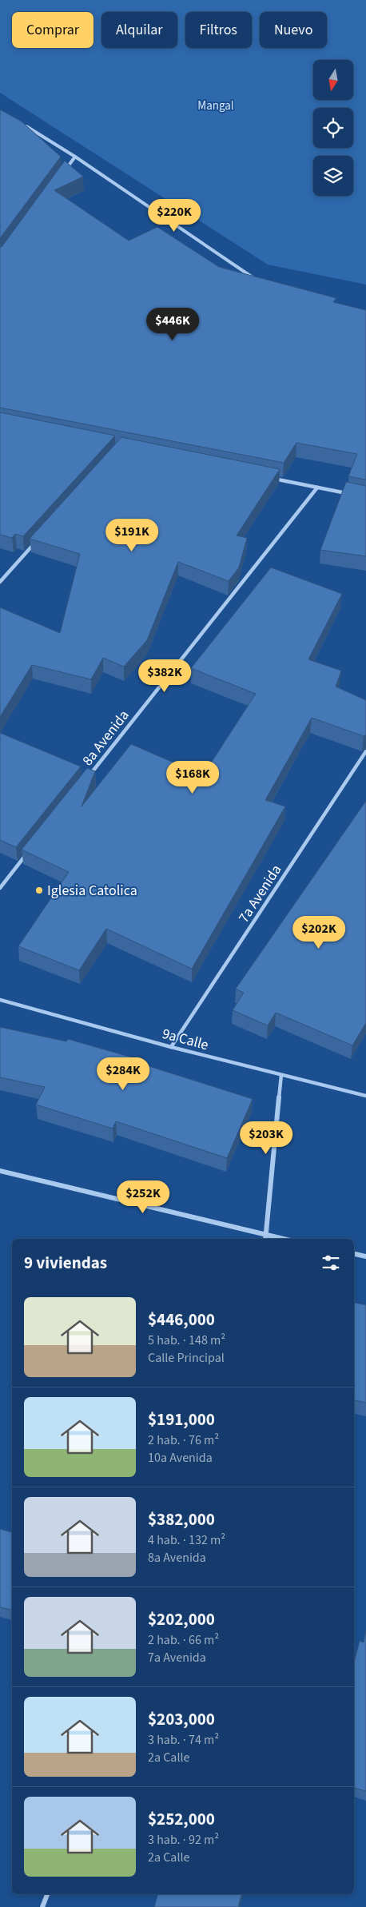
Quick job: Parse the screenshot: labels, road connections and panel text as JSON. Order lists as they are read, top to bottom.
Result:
{
  "streets": {
    "street": ["8a Avenida", "7a Avenida", "9a Calle"]
  },
  "crossings": [
    ["7a Avenida", "9a Calle"]
  ],
  "parks": ["Mangal"],
  "places": ["Iglesia Catolica"],
  "north": "bottom",
  "page": {
    "chip": [
      "Comprar",
      "Alquilar",
      "Filtros",
      "Nuevo"
    ],
    "price": [
      "$220K",
      "$446K",
      "$191K",
      "$382K",
      "$168K",
      "$202K",
      "$284K",
      "$203K",
      "$252K"
    ],
    "heading": "9 viviendas",
    "list": [
      {
        "name": "$446,000",
        "note": "5 hab. · 148 m² · Calle Principal"
      },
      {
        "name": "$191,000",
        "note": "2 hab. · 76 m² · 10a Avenida"
      },
      {
        "name": "$382,000",
        "note": "4 hab. · 132 m² · 8a Avenida"
      },
      {
        "name": "$202,000",
        "note": "2 hab. · 66 m² · 7a Avenida"
      },
      {
        "name": "$203,000",
        "note": "3 hab. · 74 m² · 2a Calle"
      },
      {
        "name": "$252,000",
        "note": "3 hab. · 92 m² · 2a Calle"
      }
    ]
  }
}
